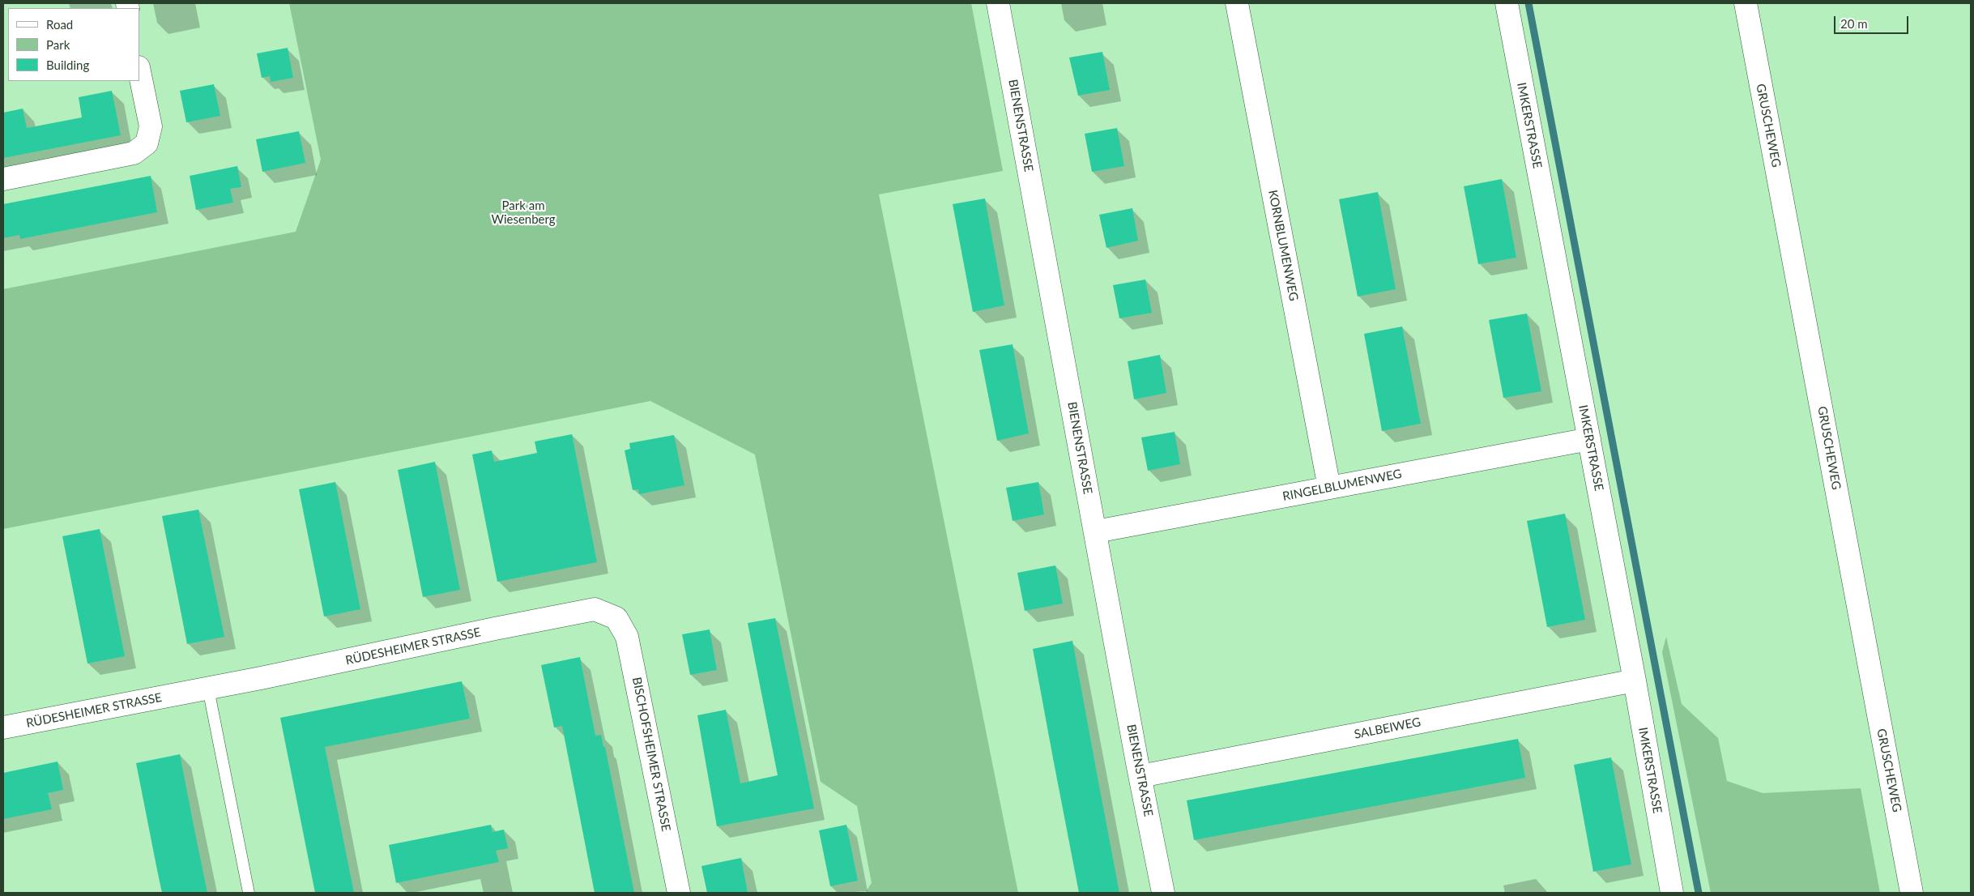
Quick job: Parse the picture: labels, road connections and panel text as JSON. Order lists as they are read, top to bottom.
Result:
{
  "streets": {
    "street": [
      "BIENENSTRASSE",
      "IMKERSTRASSE",
      "GRUSCHEWEG",
      "KORNBLUMENWEG",
      "RINGELBLUMENWEG",
      "RÜDESHEIMER STRASSE",
      "SALBEIWEG",
      "BISCHOFSHEIMER STRASSE"
    ]
  },
  "crossings": [
    ["BIENENSTRASSE", "RINGELBLUMENWEG"],
    ["BIENENSTRASSE", "SALBEIWEG"],
    ["IMKERSTRASSE", "RINGELBLUMENWEG"],
    ["IMKERSTRASSE", "SALBEIWEG"],
    ["KORNBLUMENWEG", "RINGELBLUMENWEG"],
    ["RÜDESHEIMER STRASSE", "BISCHOFSHEIMER STRASSE"]
  ],
  "parks": ["Park am Wiesenberg"],
  "legend": ["Road", "Park", "Building"],
  "scale_bar": "20 m"
}
